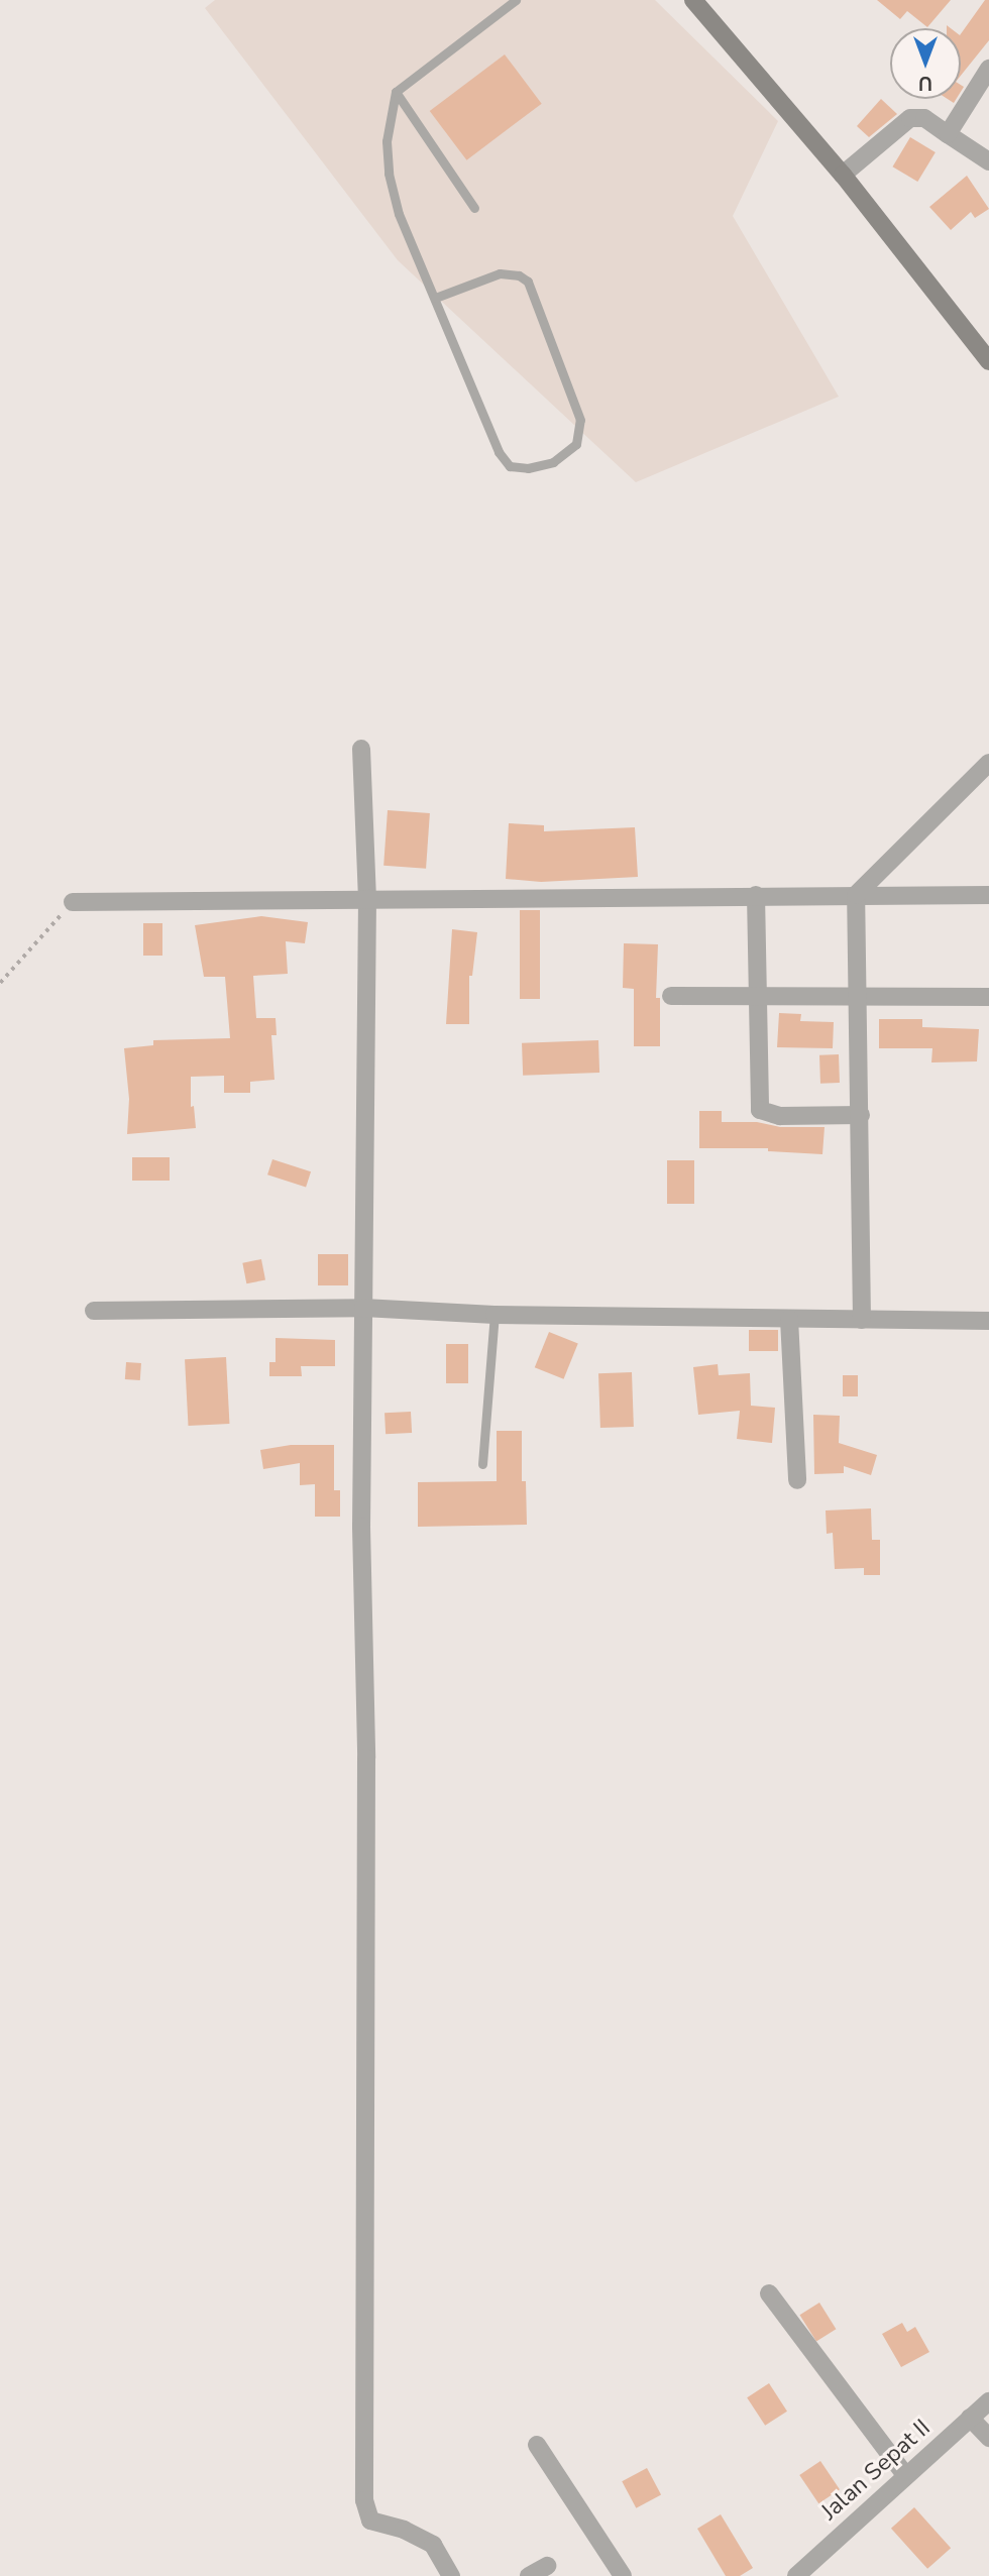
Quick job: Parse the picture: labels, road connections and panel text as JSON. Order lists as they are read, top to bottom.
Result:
{
  "streets": {
    "street": ["Jalan Sepat II"]
  },
  "north": "bottom"
}
